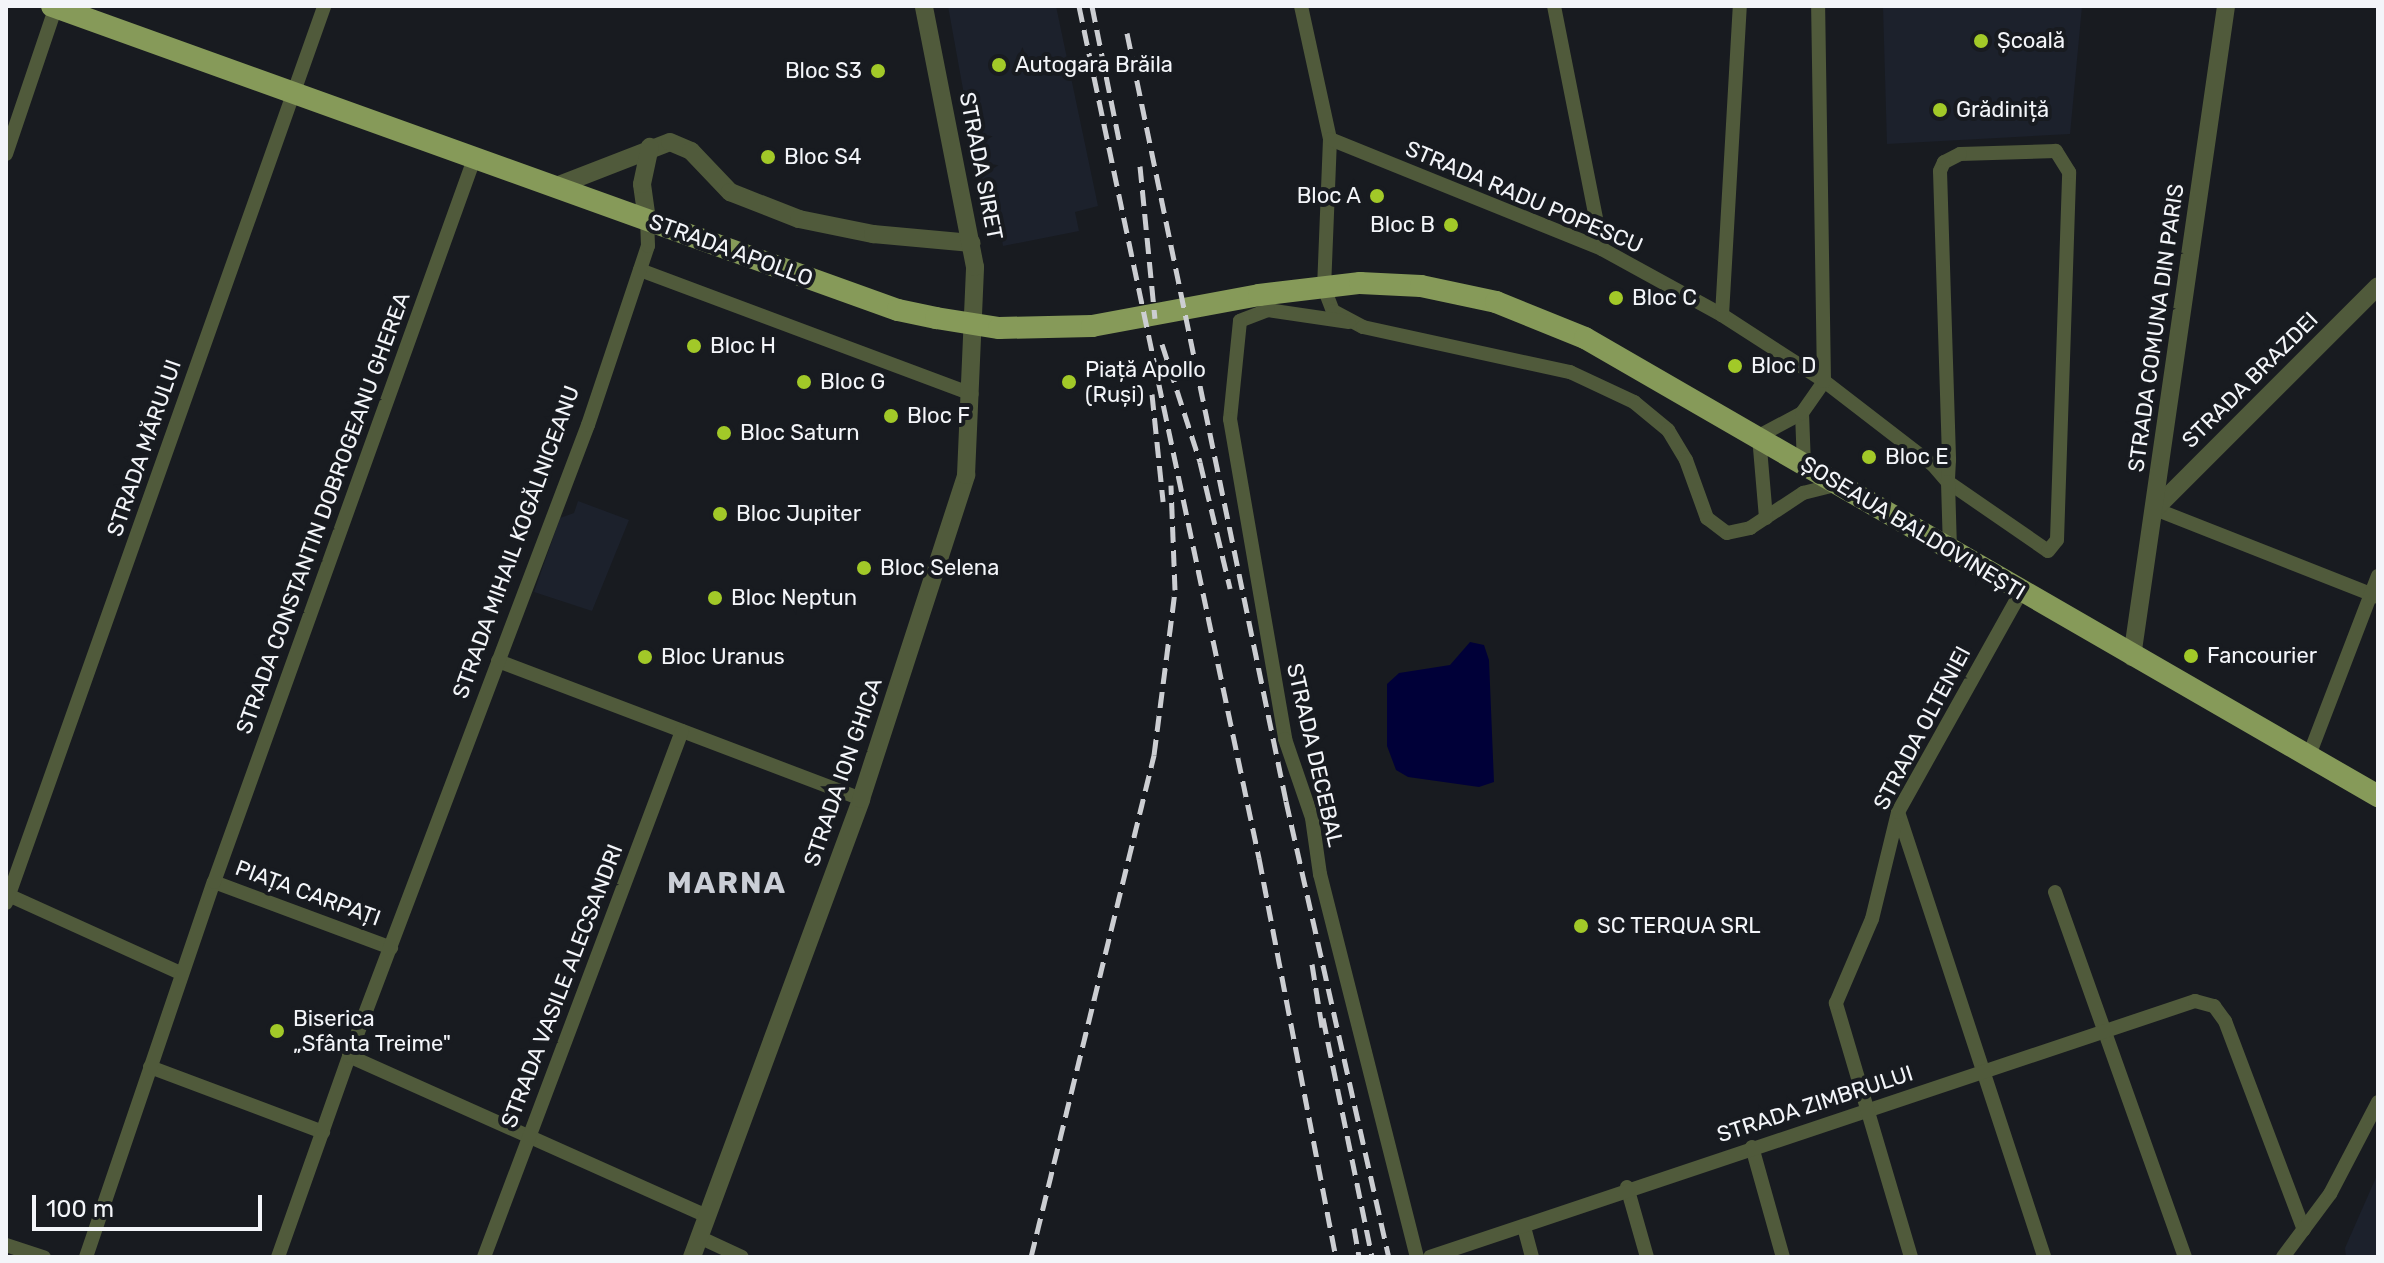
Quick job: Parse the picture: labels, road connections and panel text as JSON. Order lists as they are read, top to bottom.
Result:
{
  "streets": {
    "main road": ["STRADA APOLLO", "ȘOSEAUA BALDOVINEȘTI"],
    "street": [
      "STRADA SIRET",
      "STRADA RADU POPESCU",
      "STRADA COMUNA DIN PARIS",
      "STRADA BRAZDEI",
      "STRADA MĂRULUI",
      "STRADA CONSTANTIN DOBROGEANU GHEREA",
      "STRADA MIHAIL KOGĂLNICEANU",
      "STRADA OLTENIEI",
      "STRADA DECEBAL",
      "STRADA ION GHICA",
      "PIAȚA CARPAȚI",
      "STRADA VASILE ALECSANDRI",
      "STRADA ZIMBRULUI"
    ]
  },
  "crossings": [
    ["STRADA SIRET", "STRADA ION GHICA"],
    ["STRADA APOLLO", "STRADA MĂRULUI"],
    ["STRADA APOLLO", "STRADA CONSTANTIN DOBROGEANU GHEREA"],
    ["STRADA APOLLO", "ȘOSEAUA BALDOVINEȘTI"],
    ["STRADA APOLLO", "STRADA MIHAIL KOGĂLNICEANU"],
    ["STRADA COMUNA DIN PARIS", "STRADA BRAZDEI"],
    ["STRADA COMUNA DIN PARIS", "ȘOSEAUA BALDOVINEȘTI"],
    ["STRADA CONSTANTIN DOBROGEANU GHEREA", "PIAȚA CARPAȚI"],
    ["ȘOSEAUA BALDOVINEȘTI", "STRADA OLTENIEI"],
    ["ȘOSEAUA BALDOVINEȘTI", "STRADA DECEBAL"],
    ["STRADA MIHAIL KOGĂLNICEANU", "PIAȚA CARPAȚI"],
    ["STRADA OLTENIEI", "STRADA ZIMBRULUI"]
  ],
  "districts": ["MARNA"],
  "places": [
    "Școală",
    "Autogara Brăila",
    "Bloc S3",
    "Grădiniță",
    "Bloc S4",
    "Bloc A",
    "Bloc B",
    "Bloc C",
    "Bloc H",
    "Bloc D",
    "Bloc G",
    "Piață Apollo (Ruși)",
    "Bloc F",
    "Bloc Saturn",
    "Bloc E",
    "Bloc Jupiter",
    "Bloc Selena",
    "Bloc Neptun",
    "Fancourier",
    "Bloc Uranus",
    "SC TERQUA SRL",
    "Biserica „Sfânta Treime\""
  ],
  "scale_bar": "100 m"
}
